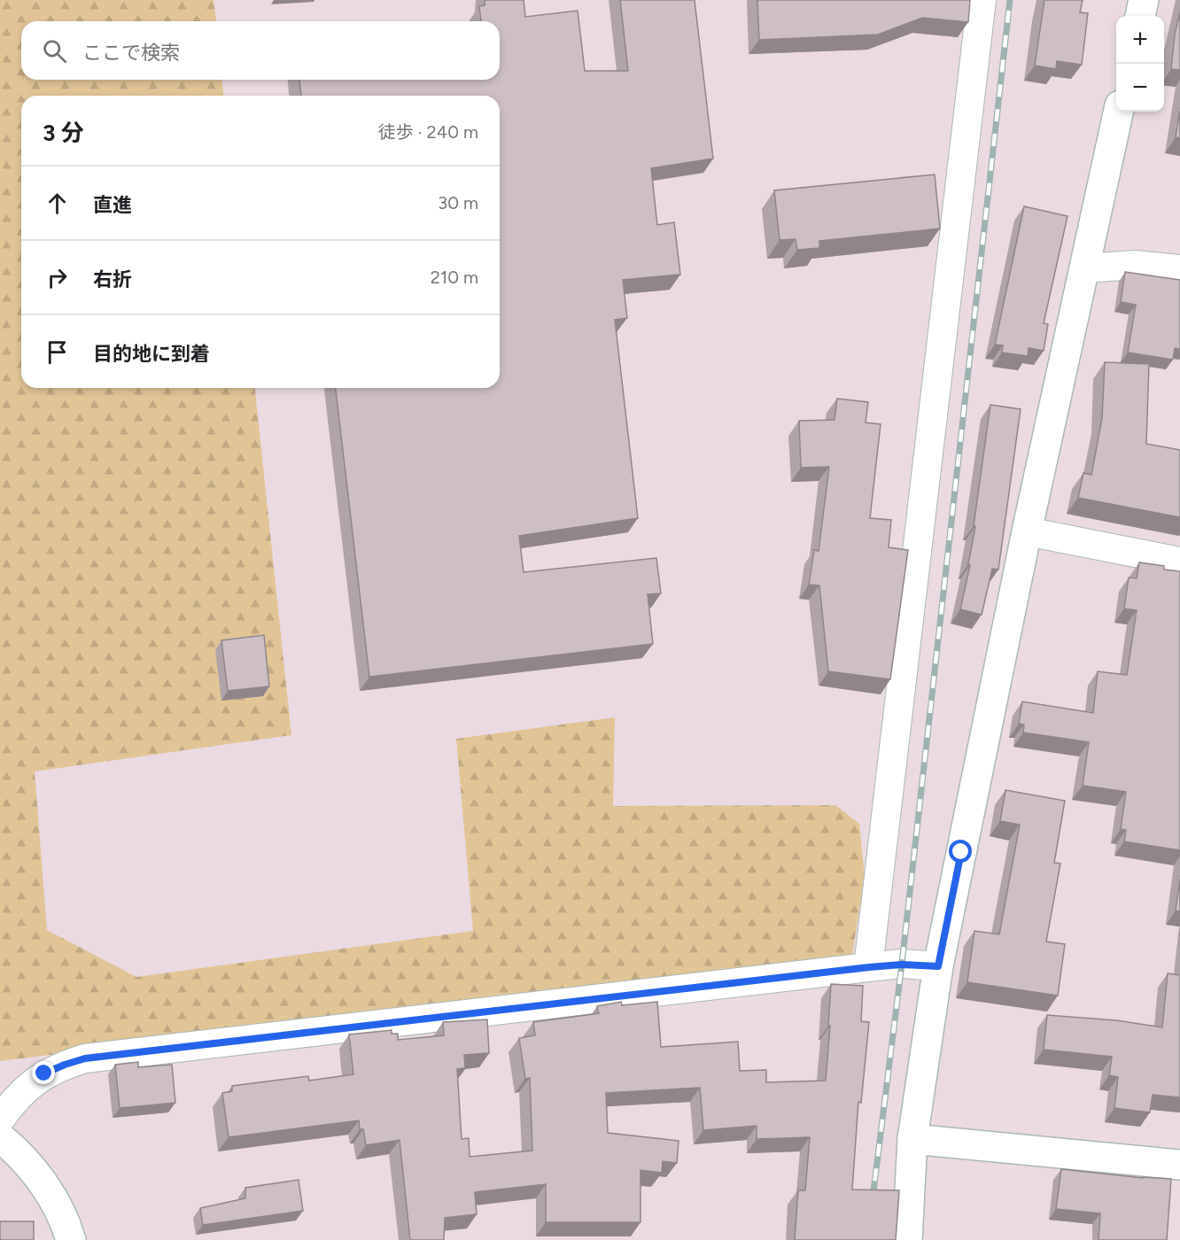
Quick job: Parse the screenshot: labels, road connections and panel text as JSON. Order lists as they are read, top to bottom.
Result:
{
  "page": {
    "map_buttons": ["+", "−"],
    "search": "ここで検索",
    "heading": ["3 分", "徒歩 · 240 m"],
    "list": [
      ["直進", "30 m"],
      ["右折", "210 m"],
      "目的地に到着"
    ]
  }
}
